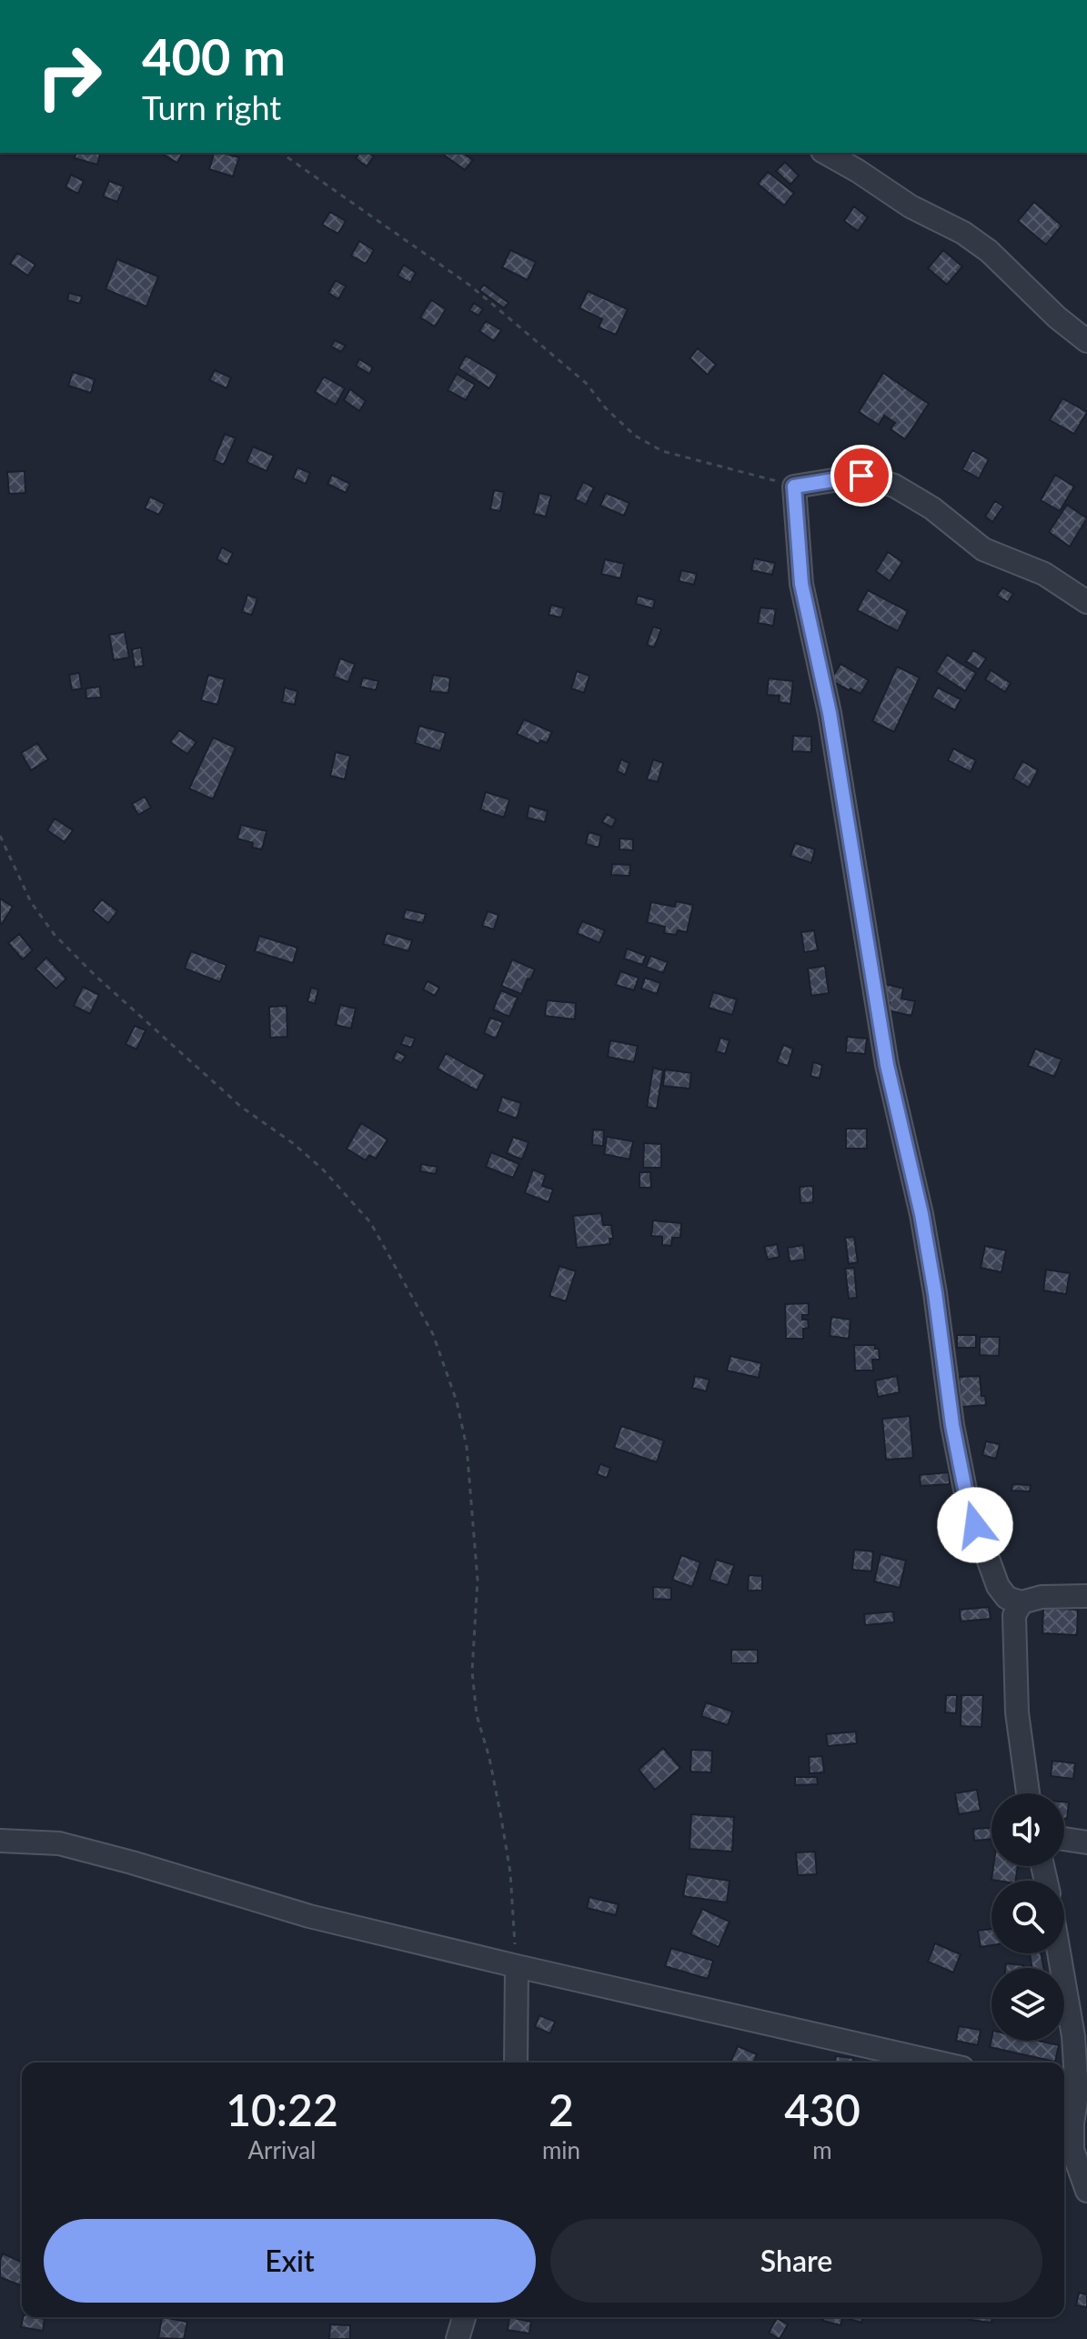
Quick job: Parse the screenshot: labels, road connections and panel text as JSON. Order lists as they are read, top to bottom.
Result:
{
  "page": {
    "turn": ["400 m", "Turn right"],
    "eta": [
      "10:22",
      "Arrival",
      "2",
      "min",
      "430",
      "m"
    ],
    "buttons": ["Exit", "Share"]
  }
}
